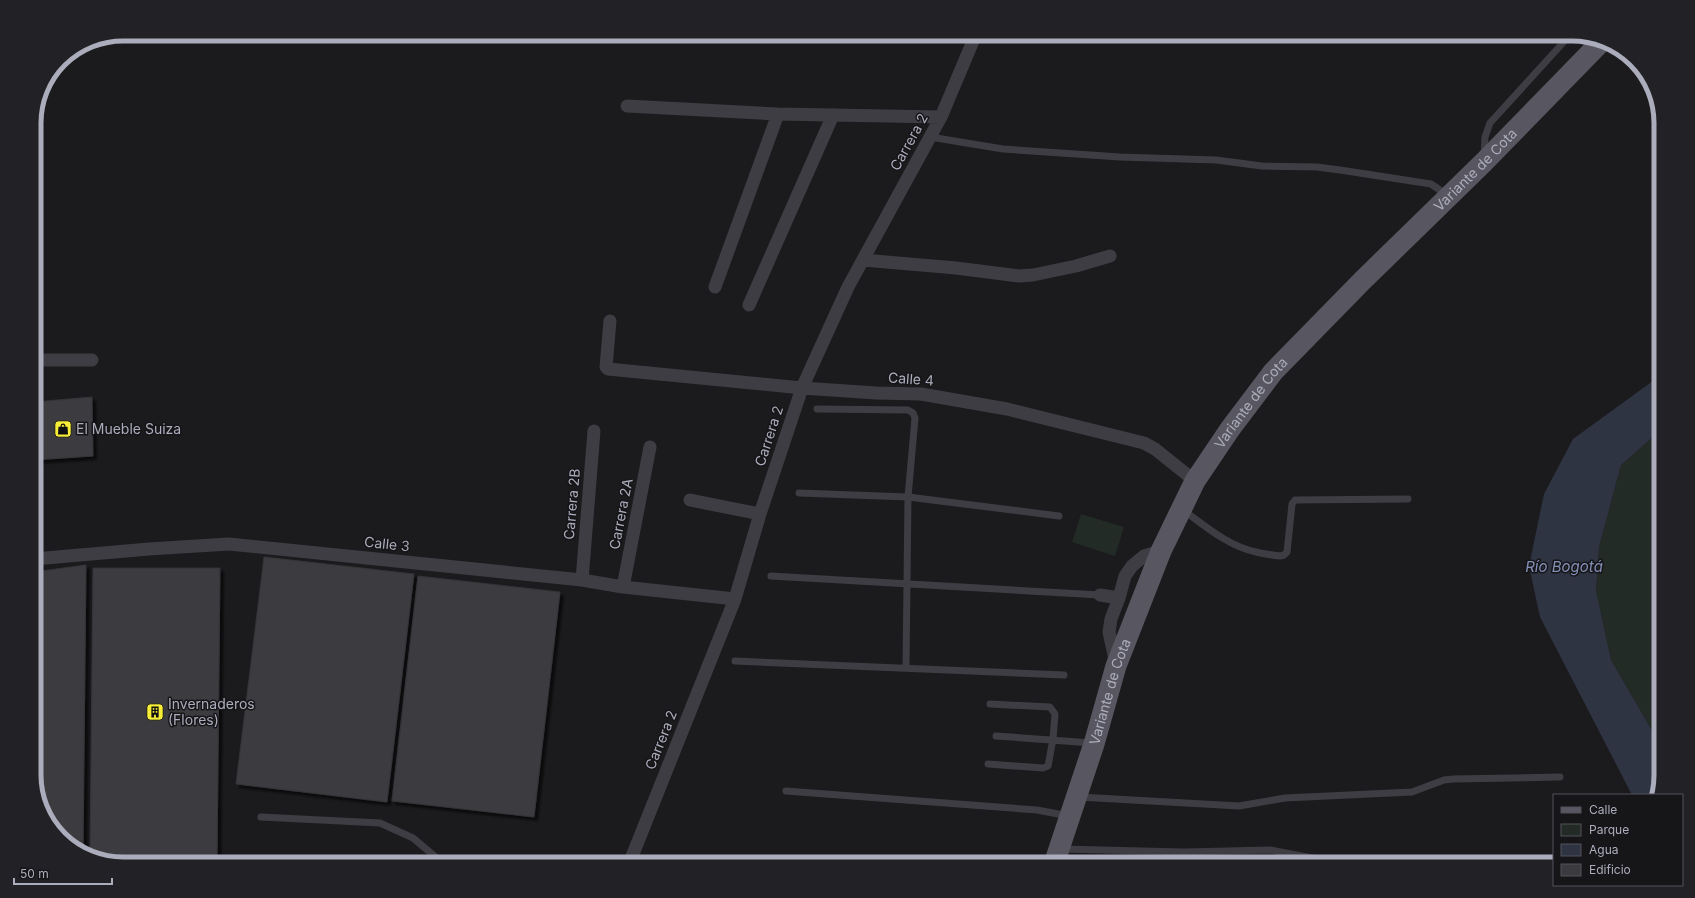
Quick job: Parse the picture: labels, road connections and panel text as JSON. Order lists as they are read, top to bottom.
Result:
{
  "streets": {
    "main road": ["Variante de Cota"],
    "street": [
      "Carrera 2",
      "Calle 4",
      "Carrera 2B",
      "Carrera 2A",
      "Calle 3"
    ]
  },
  "crossings": [
    ["Carrera 2", "Calle 4"],
    ["Carrera 2", "Calle 3"],
    ["Variante de Cota", "Calle 4"],
    ["Carrera 2B", "Calle 3"],
    ["Carrera 2A", "Calle 3"]
  ],
  "water": ["Río Bogotá"],
  "places": {
    "shop": ["El Mueble Suiza"],
    "building": ["Invernaderos (Flores)"]
  },
  "legend": [
    "Calle",
    "Parque",
    "Agua",
    "Edificio"
  ],
  "scale_bar": "50 m"
}
